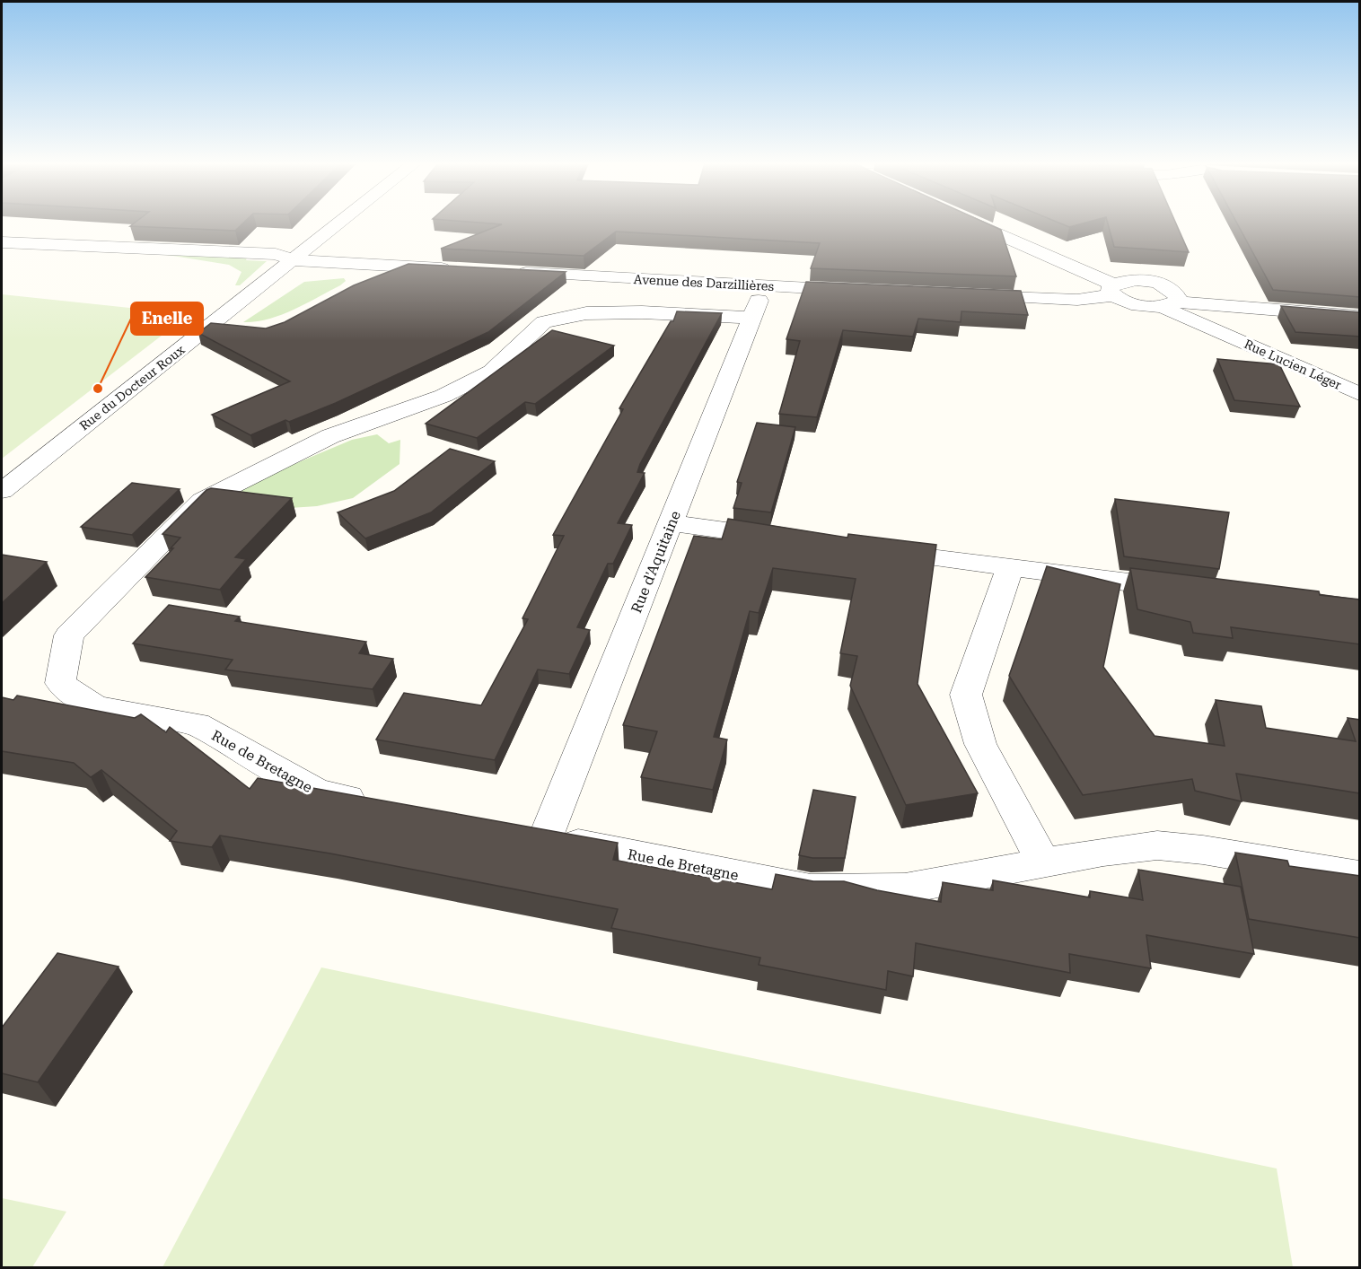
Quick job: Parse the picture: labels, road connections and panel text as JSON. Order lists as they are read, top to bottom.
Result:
{
  "streets": {
    "street": [
      "Avenue des Darzillières",
      "Rue Lucien Léger",
      "Rue du Docteur Roux",
      "Rue d'Aquitaine",
      "Rue de Bretagne"
    ]
  },
  "crossings": [
    ["Avenue des Darzillières", "Rue d'Aquitaine"],
    ["Rue d'Aquitaine", "Rue de Bretagne"]
  ],
  "places": ["Enelle"]
}
